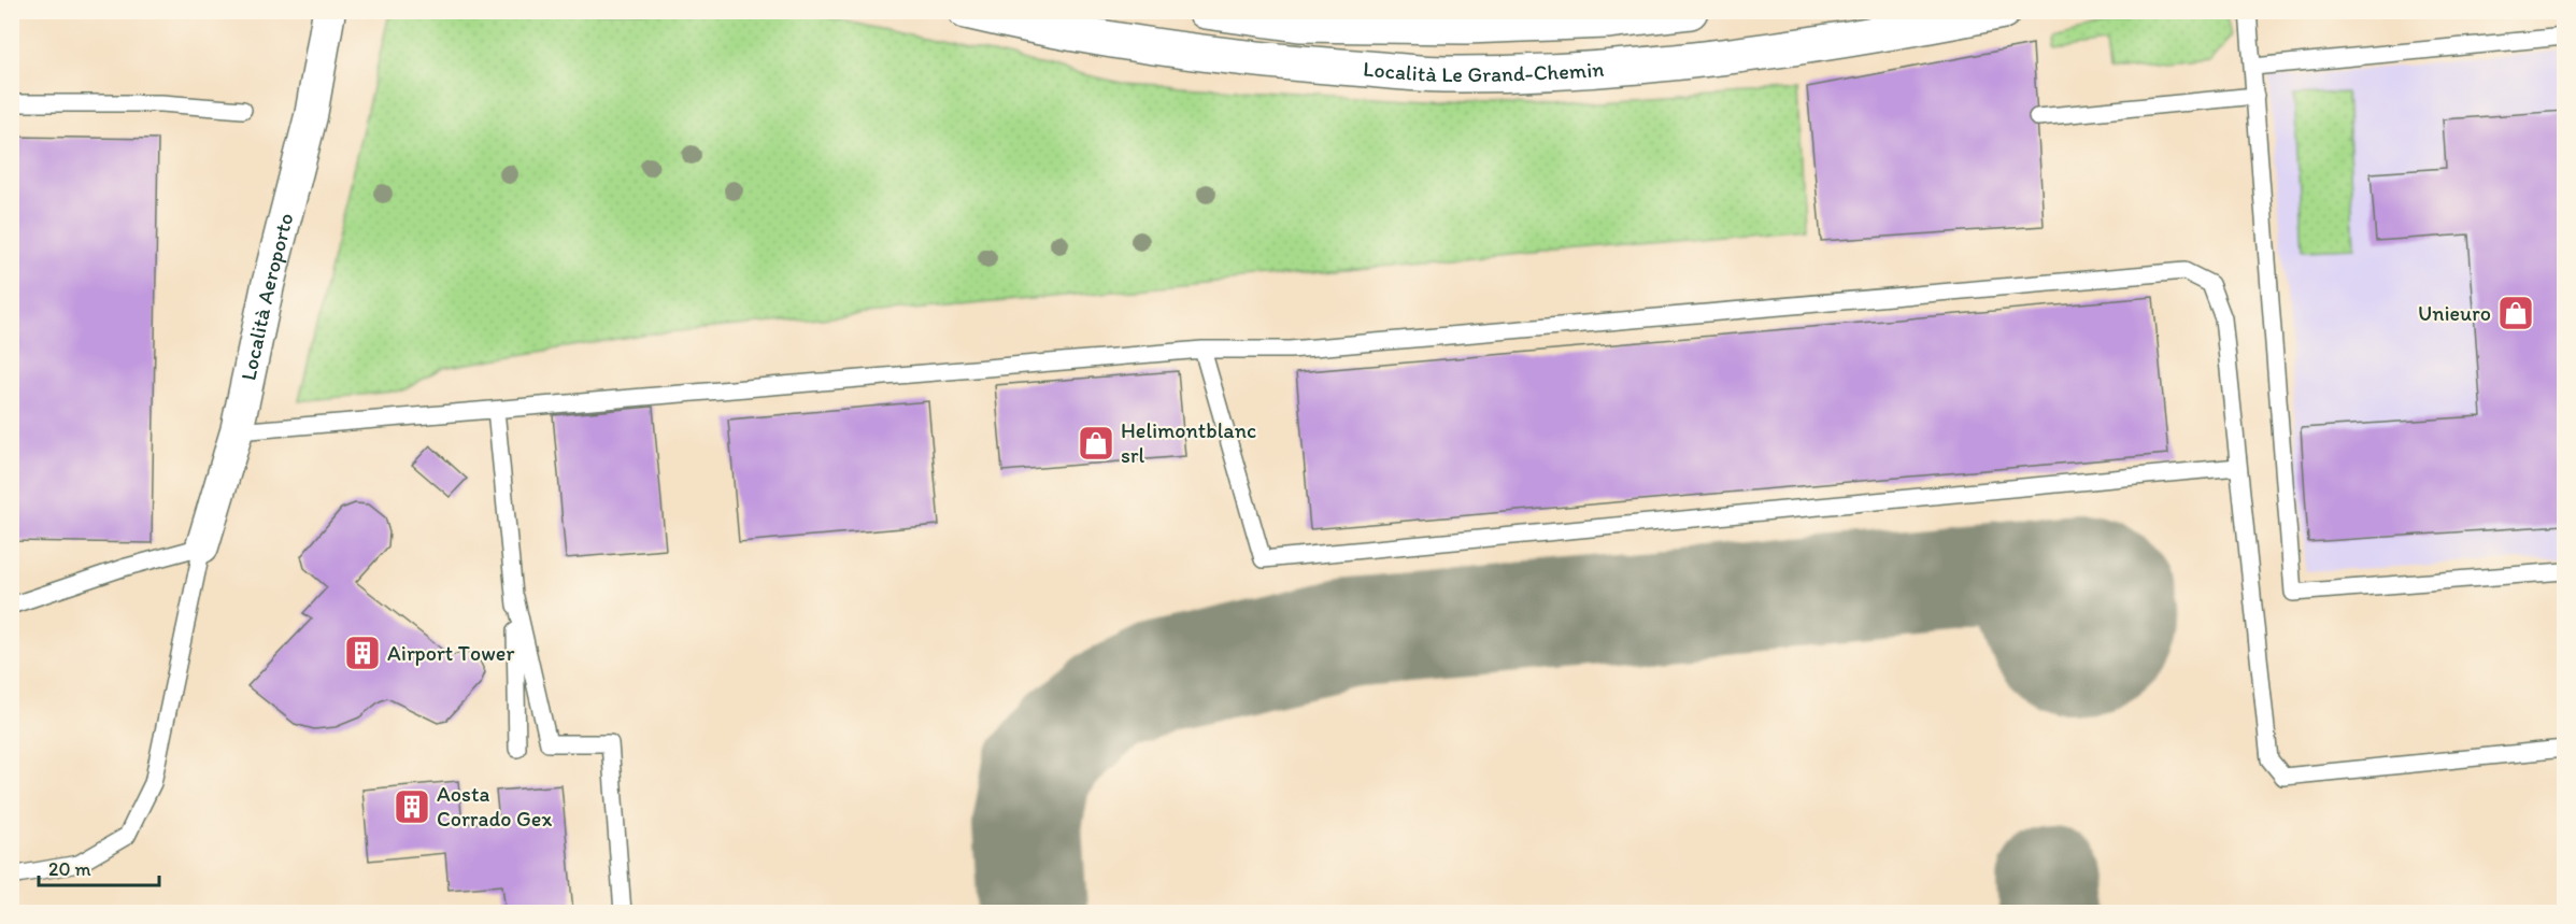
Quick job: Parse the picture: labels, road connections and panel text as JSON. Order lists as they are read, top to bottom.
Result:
{
  "streets": {
    "main road": ["Località Le Grand-Chemin"],
    "street": ["Località Aeroporto"]
  },
  "places": {
    "shop": ["Unieuro", "Helimontblanc srl"],
    "building": ["Airport Tower", "Aosta Corrado Gex"]
  },
  "scale_bar": "20 m"
}
